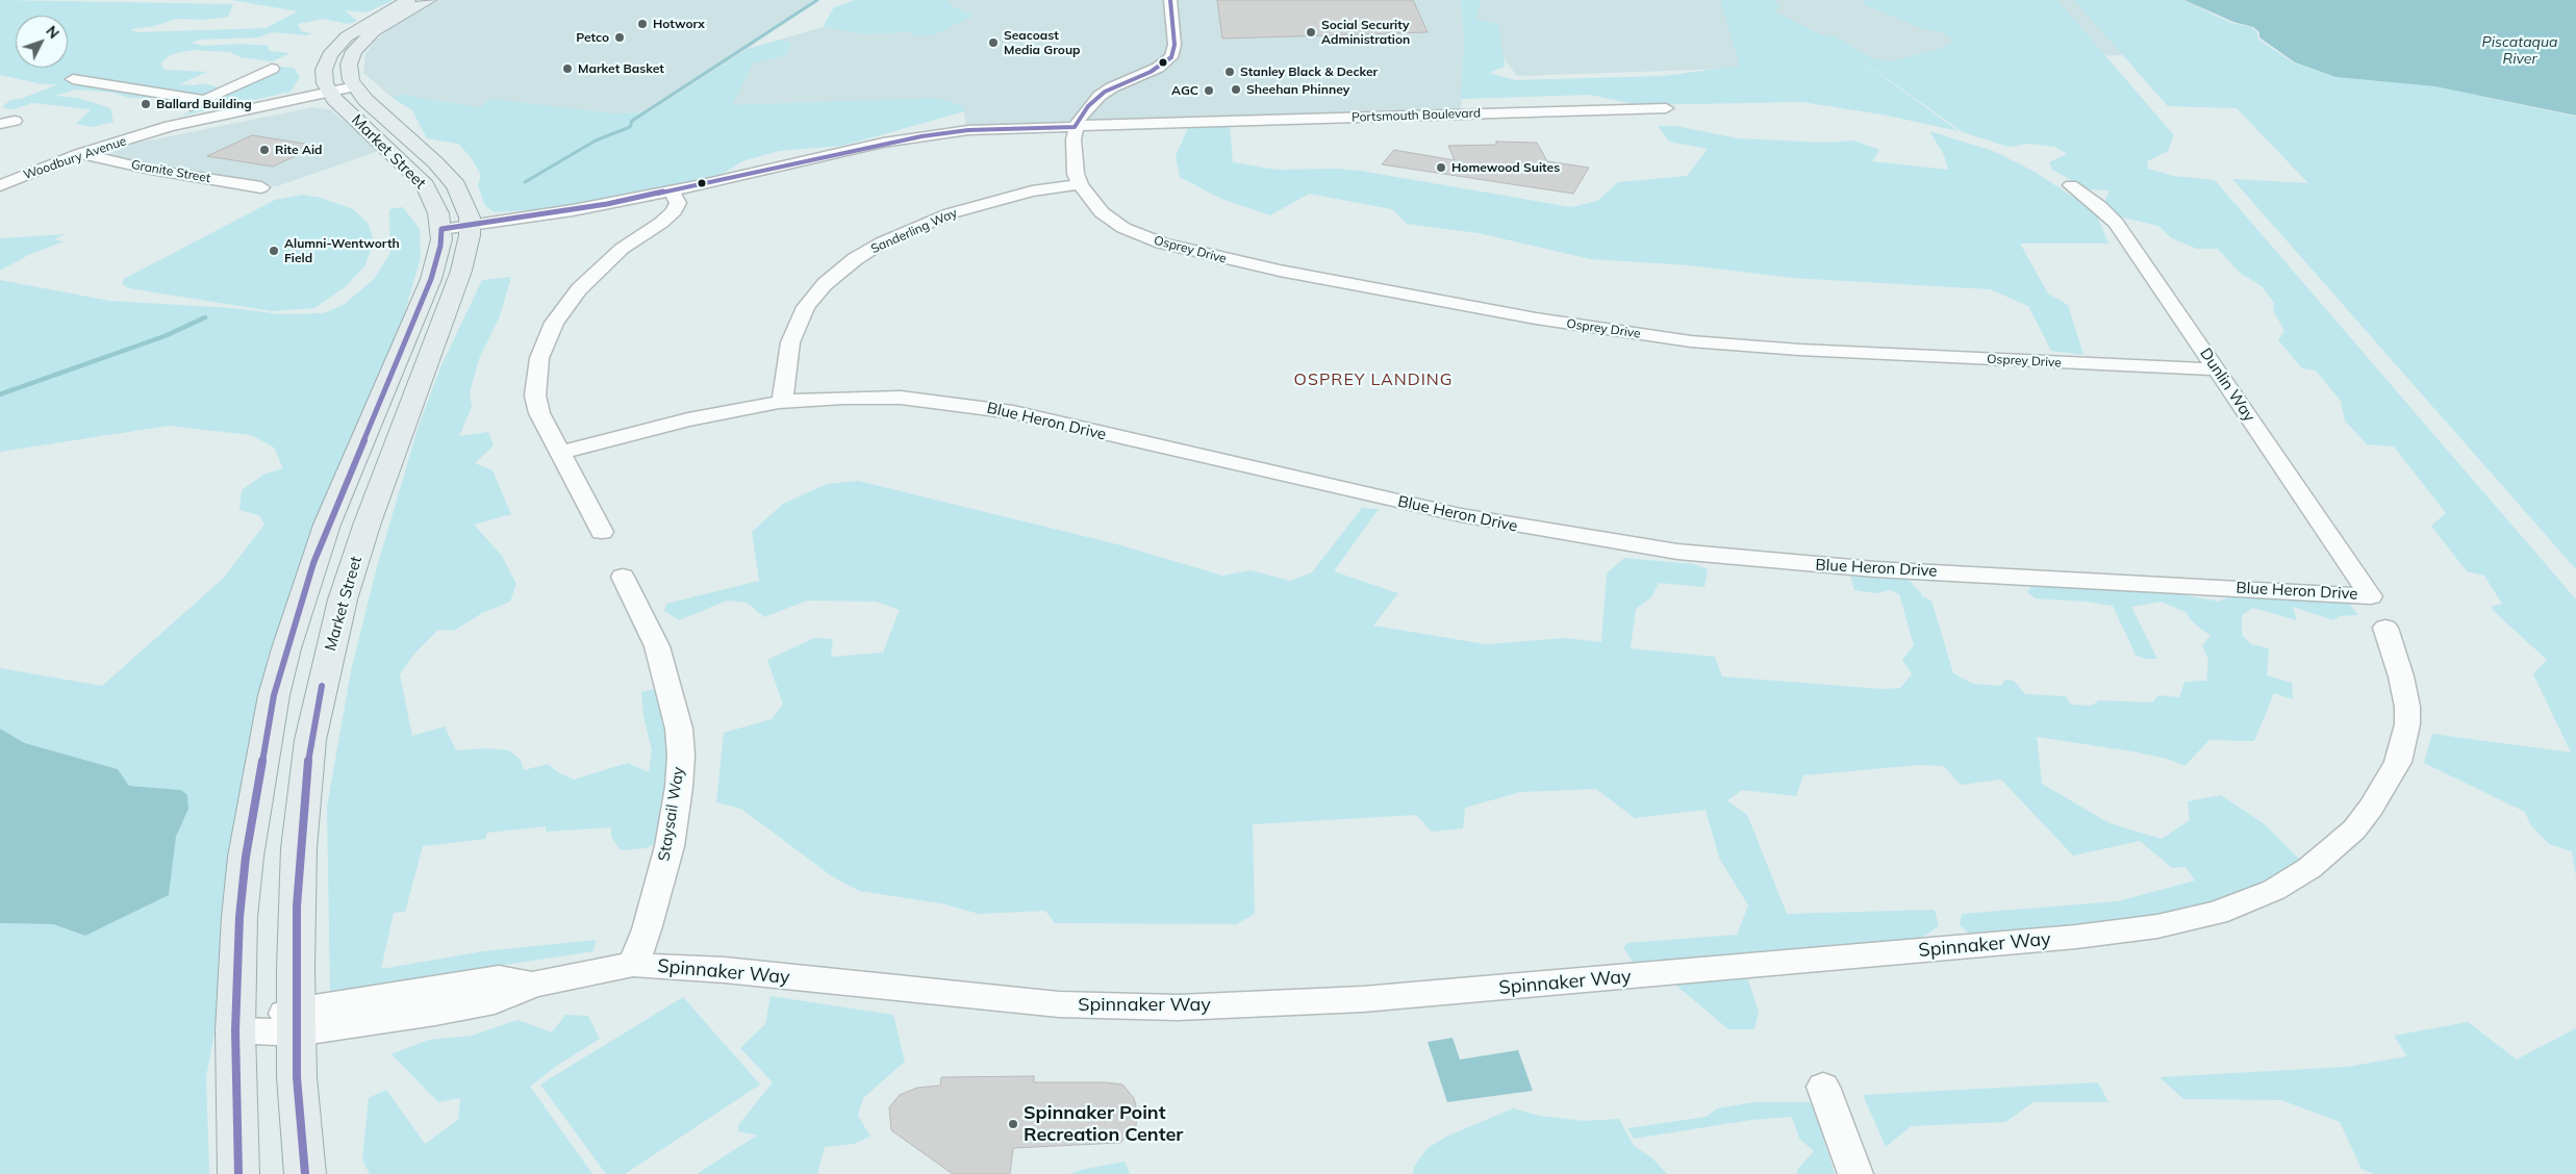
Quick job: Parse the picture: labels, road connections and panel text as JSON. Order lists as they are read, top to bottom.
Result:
{
  "streets": {
    "main road": ["Market Street"],
    "street": [
      "Portsmouth Boulevard",
      "Woodbury Avenue",
      "Granite Street",
      "Sanderling Way",
      "Osprey Drive",
      "Dunlin Way",
      "Blue Heron Drive",
      "Staysail Way",
      "Spinnaker Way"
    ]
  },
  "crossings": [
    ["Portsmouth Boulevard", "Market Street"],
    ["Portsmouth Boulevard", "Osprey Drive"],
    ["Market Street", "Woodbury Avenue"],
    ["Market Street", "Spinnaker Way"],
    ["Woodbury Avenue", "Granite Street"],
    ["Sanderling Way", "Osprey Drive"],
    ["Sanderling Way", "Blue Heron Drive"],
    ["Osprey Drive", "Dunlin Way"],
    ["Dunlin Way", "Blue Heron Drive"],
    ["Staysail Way", "Spinnaker Way"]
  ],
  "districts": ["OSPREY LANDING"],
  "water": ["Piscataqua River"],
  "places": [
    "Hotworx",
    "Social Security Administration",
    "Petco",
    "Seacoast Media Group",
    "Market Basket",
    "Stanley Black & Decker",
    "Sheehan Phinney",
    "AGC",
    "Ballard Building",
    "Rite Aid",
    "Homewood Suites",
    "Alumni-Wentworth Field",
    "Spinnaker Point Recreation Center"
  ],
  "north": "top right"
}
